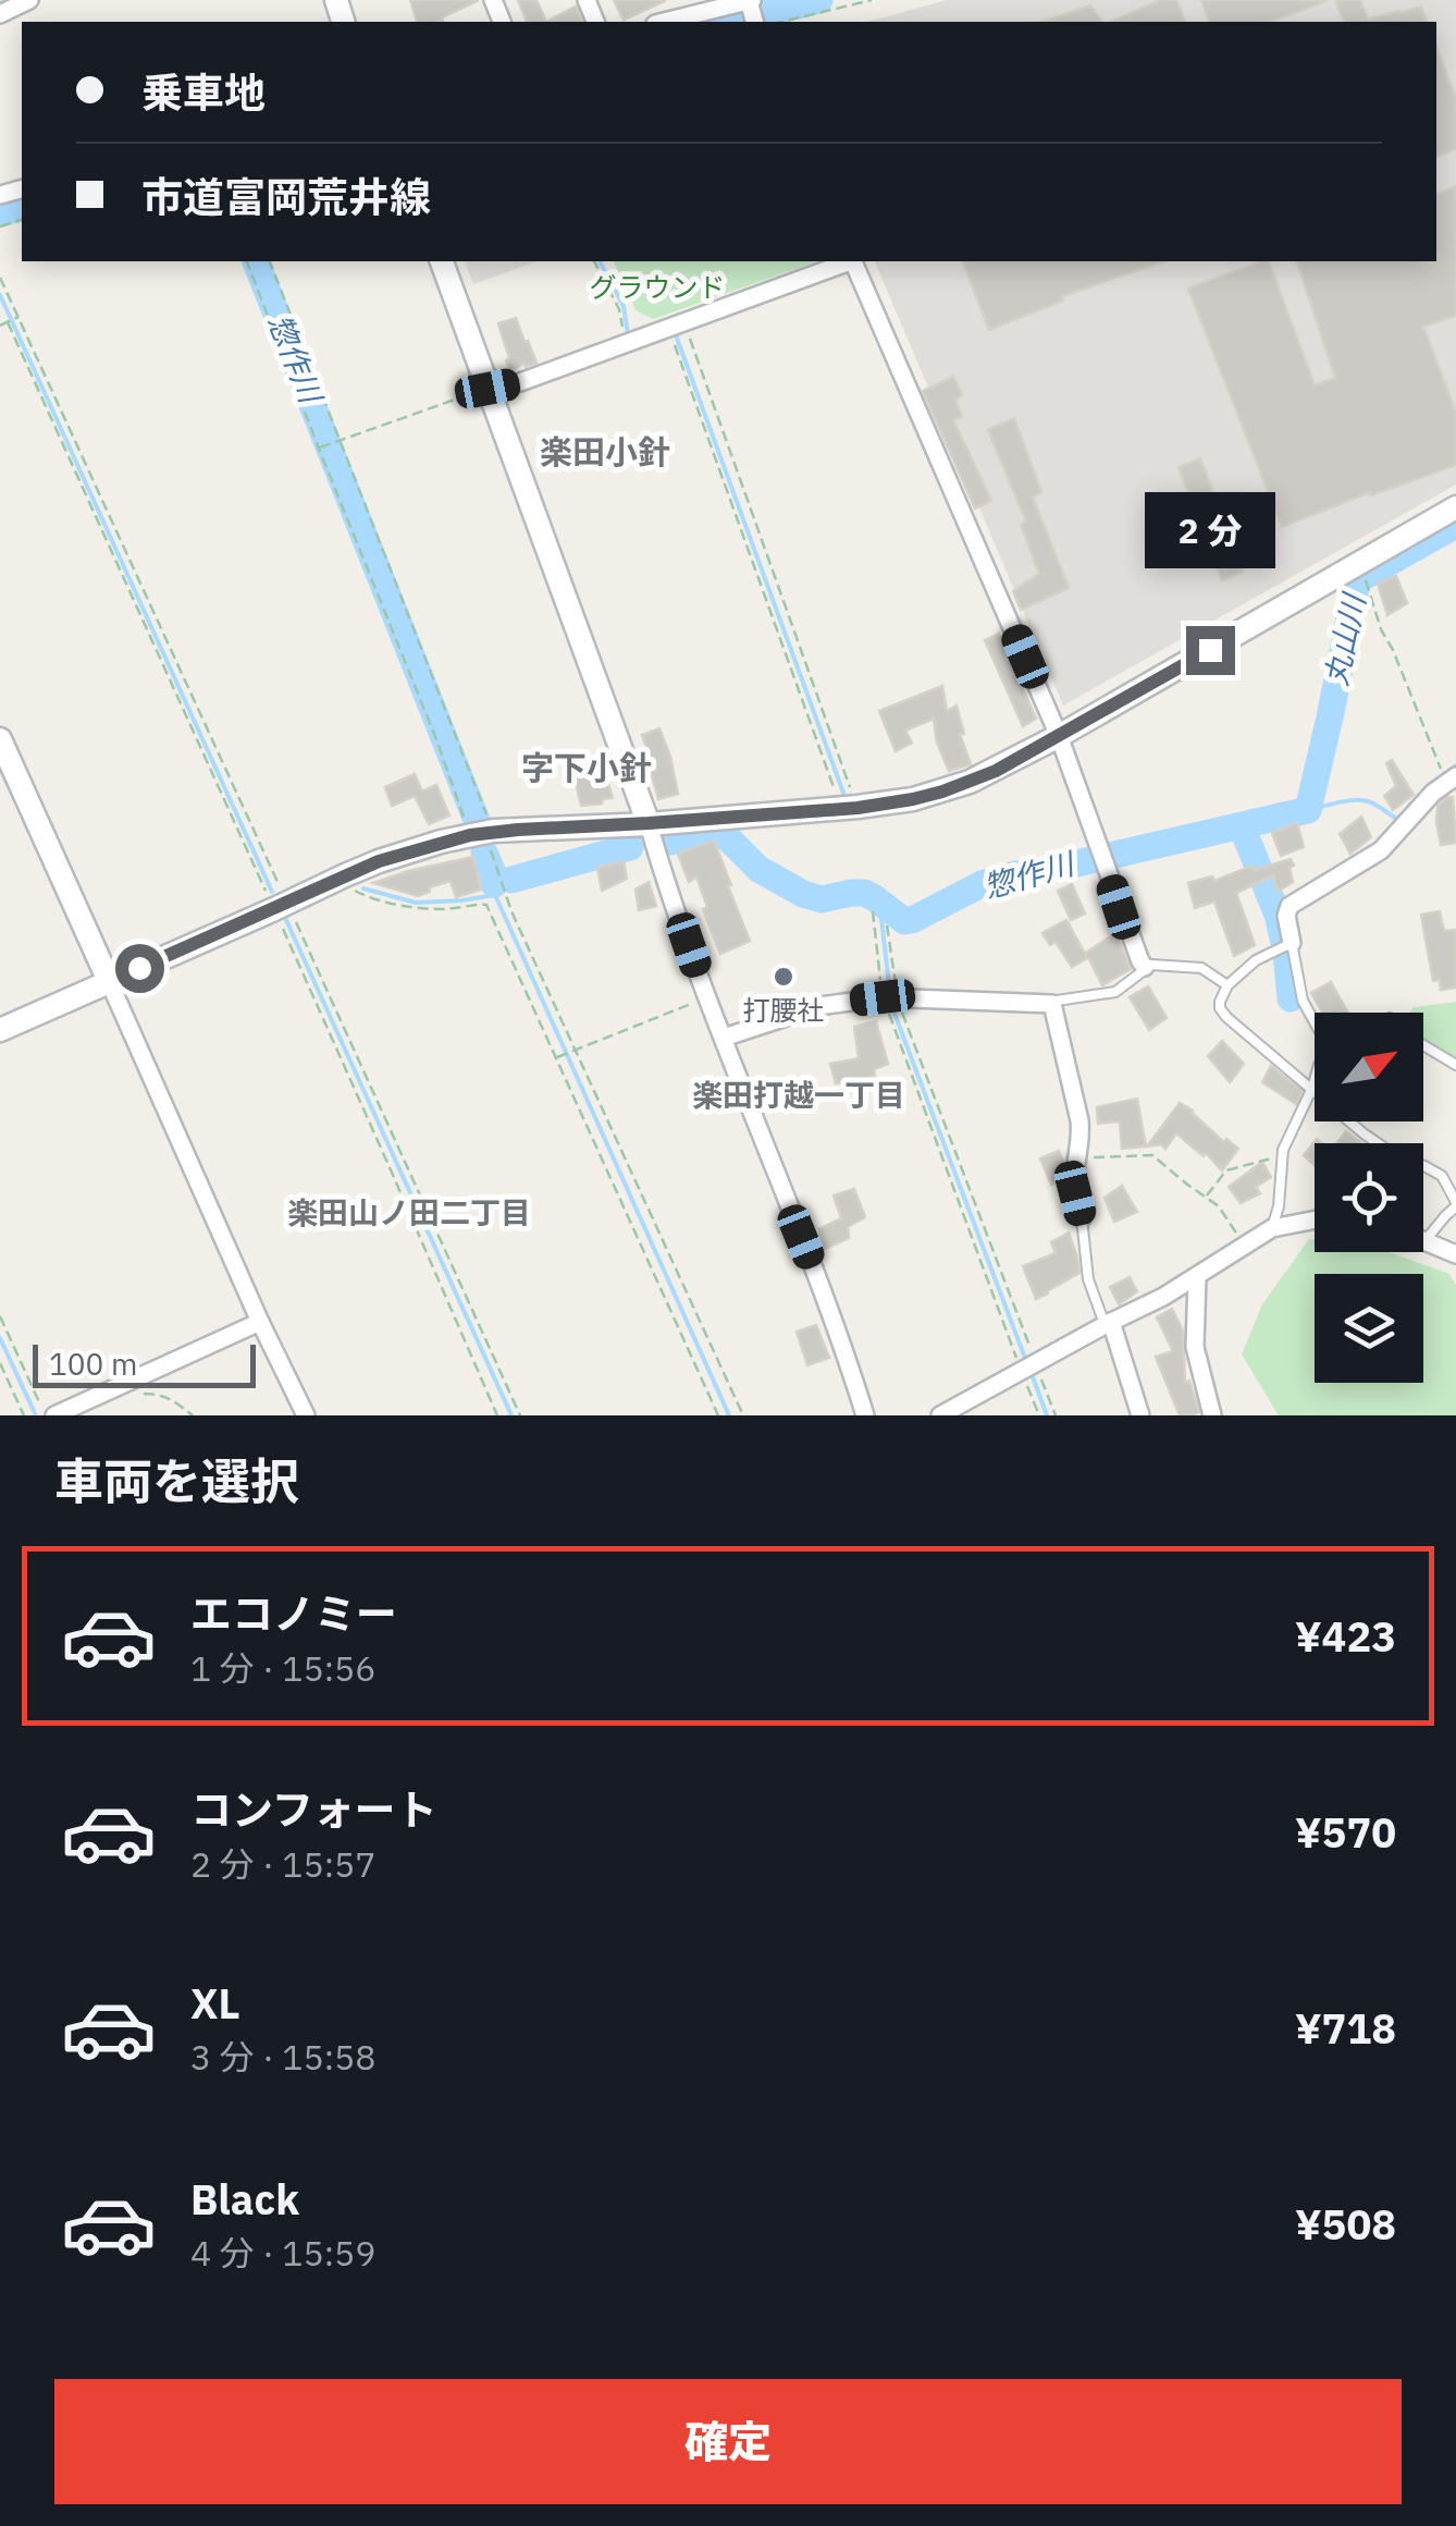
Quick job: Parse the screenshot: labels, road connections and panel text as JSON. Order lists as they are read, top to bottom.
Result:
{
  "districts": [
    "楽田小針",
    "字下小針",
    "楽田打越一丁目",
    "楽田山ノ田二丁目"
  ],
  "water": ["惣作川", "丸山川"],
  "parks": ["グラウンド"],
  "places": ["打腰社"],
  "scale_bar": "100 m",
  "north": "top right",
  "page": {
    "banner": ["乗車地", "市道富岡荒井線"],
    "bubble": "2 分",
    "scale": "100 m",
    "heading": "車両を選択",
    "list": [
      {
        "name": "エコノミー",
        "note": "1 分 · 15:56",
        "value": "¥423"
      },
      {
        "name": "コンフォート",
        "note": "2 分 · 15:57",
        "value": "¥570"
      },
      {
        "name": "XL",
        "note": "3 分 · 15:58",
        "value": "¥718"
      },
      {
        "name": "Black",
        "note": "4 分 · 15:59",
        "value": "¥508"
      }
    ],
    "buttons": "確定"
  }
}
